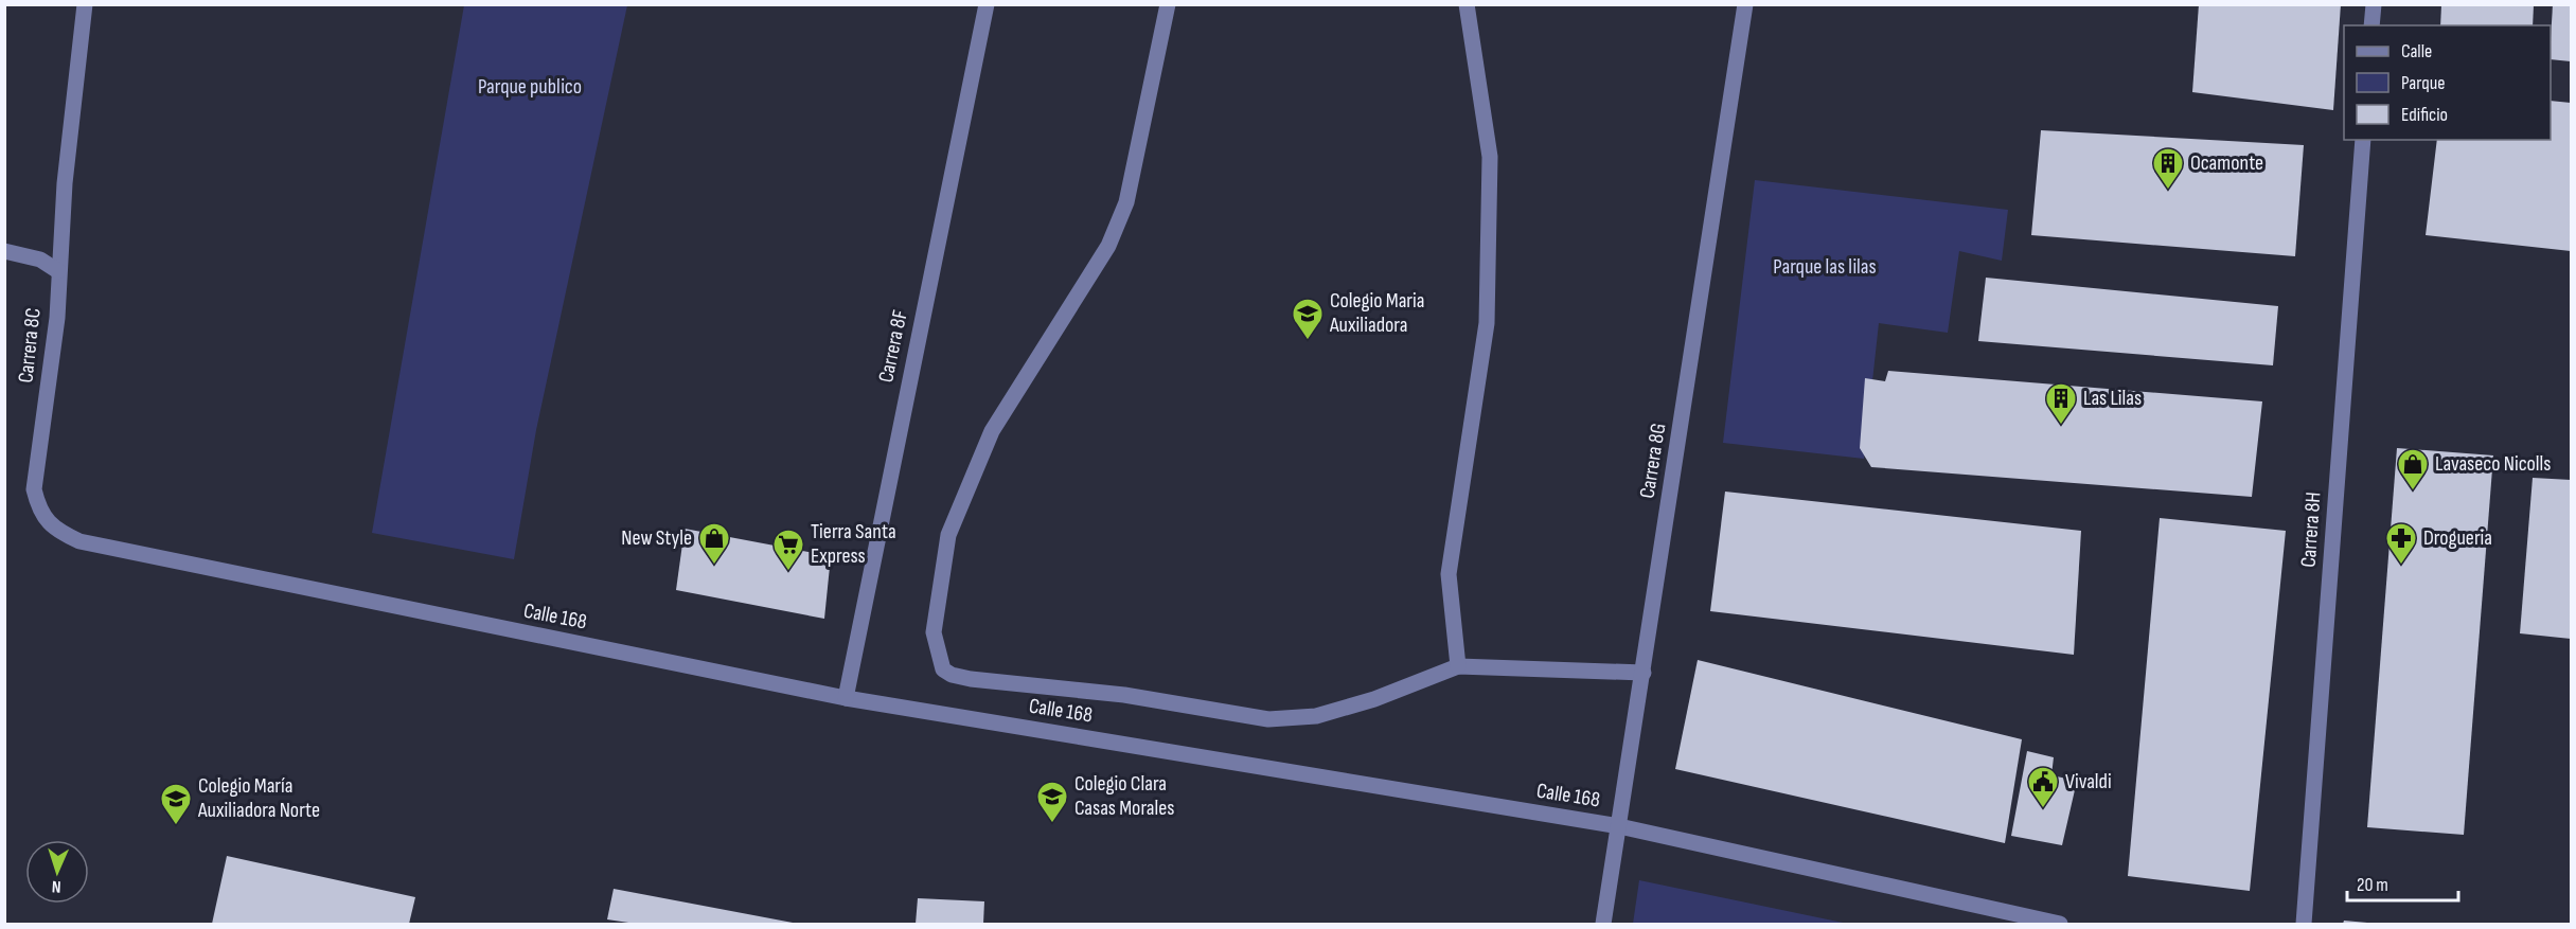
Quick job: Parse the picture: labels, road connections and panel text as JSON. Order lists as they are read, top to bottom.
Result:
{
  "streets": {
    "street": [
      "Carrera 8C",
      "Carrera 8F",
      "Carrera 8G",
      "Carrera 8H",
      "Calle 168"
    ]
  },
  "crossings": [
    ["Carrera 8C", "Calle 168"],
    ["Carrera 8F", "Calle 168"],
    ["Carrera 8G", "Calle 168"]
  ],
  "parks": ["Parque publico", "Parque las lilas"],
  "places": {
    "building": ["Ocamonte", "Las Lilas"],
    "school or university": ["Colegio Maria Auxiliadora", "Colegio Clara Casas Morales", "Colegio María Auxiliadora Norte"],
    "shop": ["Lavaseco Nicolls", "New Style"],
    "pharmacy": ["Drogueria"],
    "supermarket": ["Tierra Santa Express"],
    "public building": ["Vivaldi"]
  },
  "legend": ["Calle", "Parque", "Edificio"],
  "scale_bar": "20 m",
  "north": "bottom"
}
